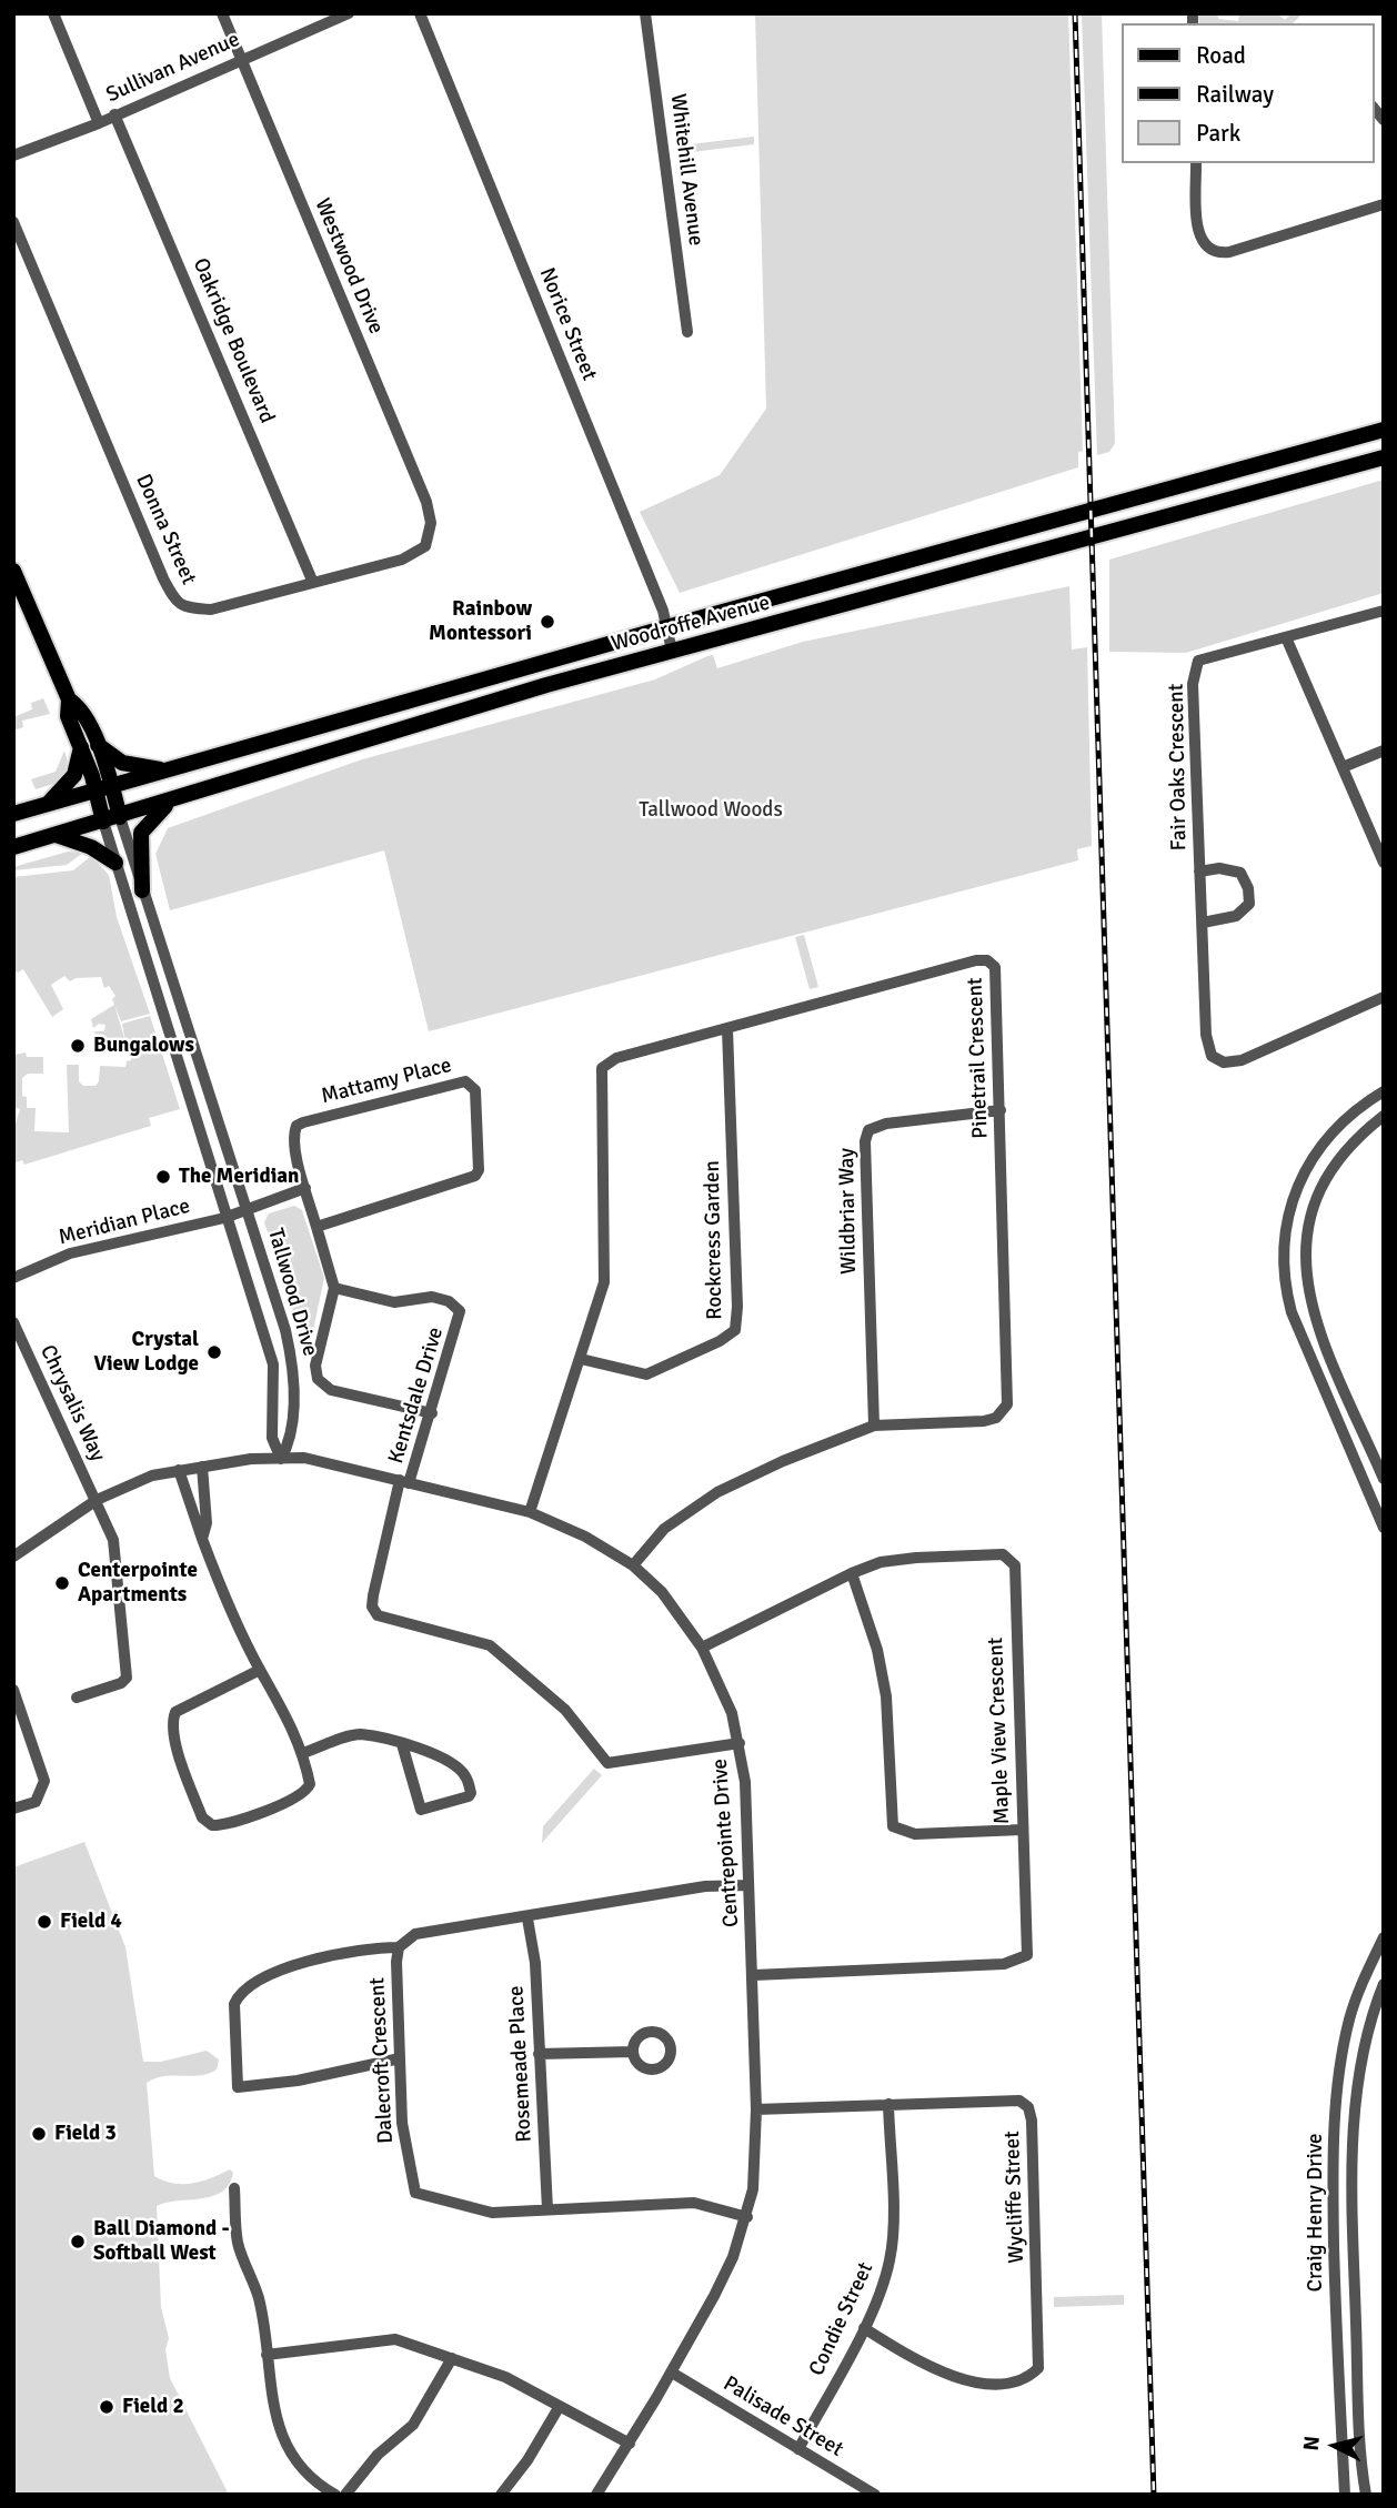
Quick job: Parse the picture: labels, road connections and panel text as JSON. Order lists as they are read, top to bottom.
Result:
{
  "streets": {
    "main road": ["Woodroffe Avenue", "Tallwood Drive"],
    "street": [
      "Sullivan Avenue",
      "Whitehill Avenue",
      "Westwood Drive",
      "Norice Street",
      "Oakridge Boulevard",
      "Donna Street",
      "Fair Oaks Crescent",
      "Pinetrail Crescent",
      "Mattamy Place",
      "Wildbriar Way",
      "Meridian Place",
      "Rockcress Garden",
      "Kentsdale Drive",
      "Chrysalis Way",
      "Maple View Crescent",
      "Centrepointe Drive",
      "Dalecroft Crescent",
      "Rosemeade Place",
      "Wycliffe Street",
      "Craig Henry Drive",
      "Condie Street",
      "Palisade Street"
    ]
  },
  "crossings": [
    ["Sullivan Avenue", "Westwood Drive"],
    ["Sullivan Avenue", "Oakridge Boulevard"],
    ["Westwood Drive", "Donna Street"],
    ["Norice Street", "Woodroffe Avenue"],
    ["Oakridge Boulevard", "Donna Street"],
    ["Woodroffe Avenue", "Tallwood Drive"],
    ["Pinetrail Crescent", "Wildbriar Way"],
    ["Pinetrail Crescent", "Rockcress Garden"],
    ["Pinetrail Crescent", "Centrepointe Drive"],
    ["Mattamy Place", "Meridian Place"],
    ["Mattamy Place", "Kentsdale Drive"],
    ["Meridian Place", "Tallwood Drive"],
    ["Tallwood Drive", "Centrepointe Drive"],
    ["Kentsdale Drive", "Centrepointe Drive"],
    ["Chrysalis Way", "Centrepointe Drive"],
    ["Maple View Crescent", "Centrepointe Drive"],
    ["Centrepointe Drive", "Dalecroft Crescent"],
    ["Centrepointe Drive", "Wycliffe Street"],
    ["Centrepointe Drive", "Palisade Street"],
    ["Dalecroft Crescent", "Rosemeade Place"],
    ["Wycliffe Street", "Condie Street"],
    ["Condie Street", "Palisade Street"]
  ],
  "parks": ["Tallwood Woods"],
  "places": [
    "Rainbow Montessori",
    "Bungalows",
    "The Meridian",
    "Crystal View Lodge",
    "Centerpointe Apartments",
    "Field 4",
    "Field 3",
    "Ball Diamond - Softball West",
    "Field 2"
  ],
  "legend": ["Road", "Railway", "Park"],
  "north": "left"
}
